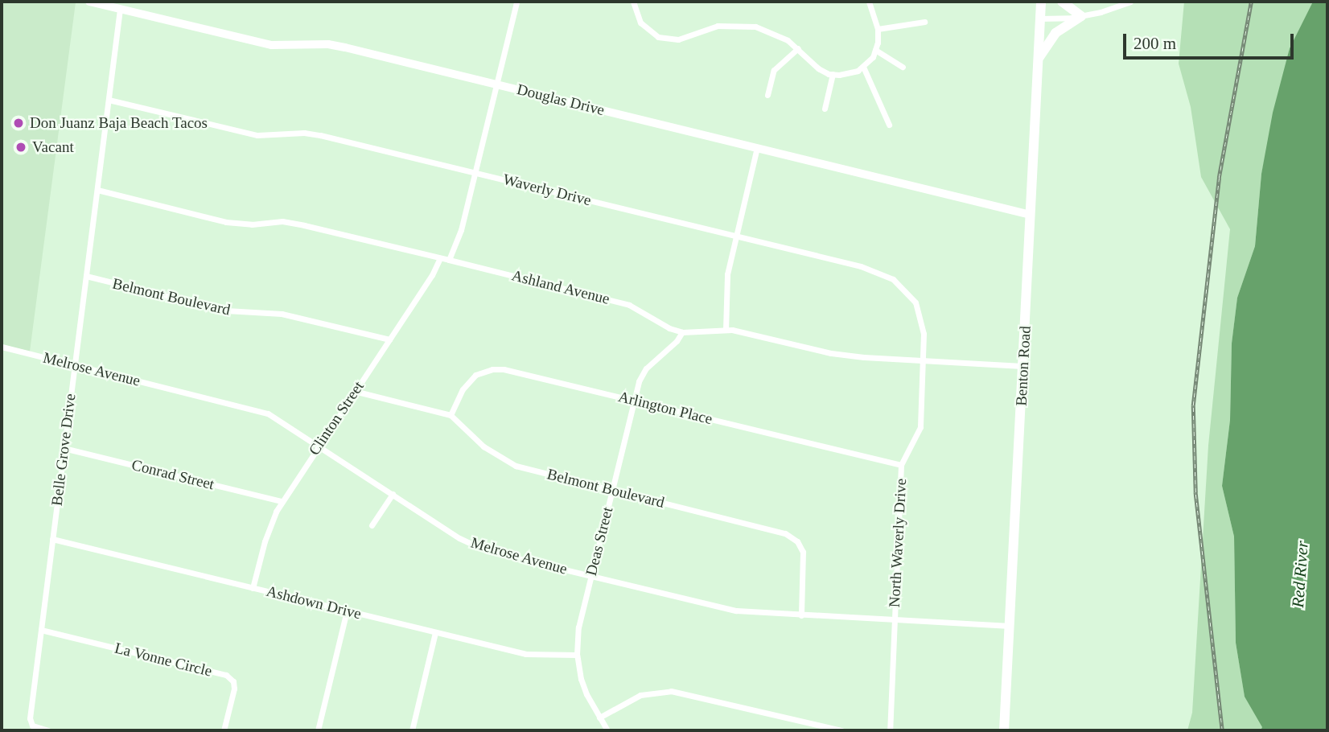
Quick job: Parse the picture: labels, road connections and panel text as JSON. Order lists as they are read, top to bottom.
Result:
{
  "streets": {
    "main road": ["Benton Road"],
    "street": [
      "Douglas Drive",
      "Waverly Drive",
      "Ashland Avenue",
      "Belmont Boulevard",
      "Melrose Avenue",
      "Arlington Place",
      "Clinton Street",
      "Belle Grove Drive",
      "Conrad Street",
      "Deas Street",
      "North Waverly Drive",
      "Ashdown Drive",
      "La Vonne Circle"
    ]
  },
  "crossings": [
    ["Douglas Drive", "Benton Road"],
    ["Douglas Drive", "Belle Grove Drive"],
    ["Waverly Drive", "Ashland Avenue"],
    ["Waverly Drive", "Belle Grove Drive"],
    ["Waverly Drive", "North Waverly Drive"],
    ["Ashland Avenue", "Benton Road"],
    ["Ashland Avenue", "Clinton Street"],
    ["Ashland Avenue", "Belle Grove Drive"],
    ["Ashland Avenue", "Deas Street"],
    ["Ashland Avenue", "North Waverly Drive"],
    ["Belmont Boulevard", "Melrose Avenue"],
    ["Belmont Boulevard", "Arlington Place"],
    ["Belmont Boulevard", "Clinton Street"],
    ["Belmont Boulevard", "Belle Grove Drive"],
    ["Belmont Boulevard", "Deas Street"],
    ["Benton Road", "Melrose Avenue"],
    ["Melrose Avenue", "Clinton Street"],
    ["Melrose Avenue", "Belle Grove Drive"],
    ["Melrose Avenue", "Deas Street"],
    ["Melrose Avenue", "North Waverly Drive"],
    ["Arlington Place", "Deas Street"],
    ["Arlington Place", "North Waverly Drive"],
    ["Clinton Street", "Conrad Street"],
    ["Clinton Street", "Ashdown Drive"],
    ["Belle Grove Drive", "Conrad Street"],
    ["Belle Grove Drive", "Ashdown Drive"],
    ["Belle Grove Drive", "La Vonne Circle"],
    ["Deas Street", "Ashdown Drive"]
  ],
  "water": ["Red River"],
  "places": ["Don Juanz Baja Beach Tacos", "Vacant"],
  "scale_bar": "200 m"
}
